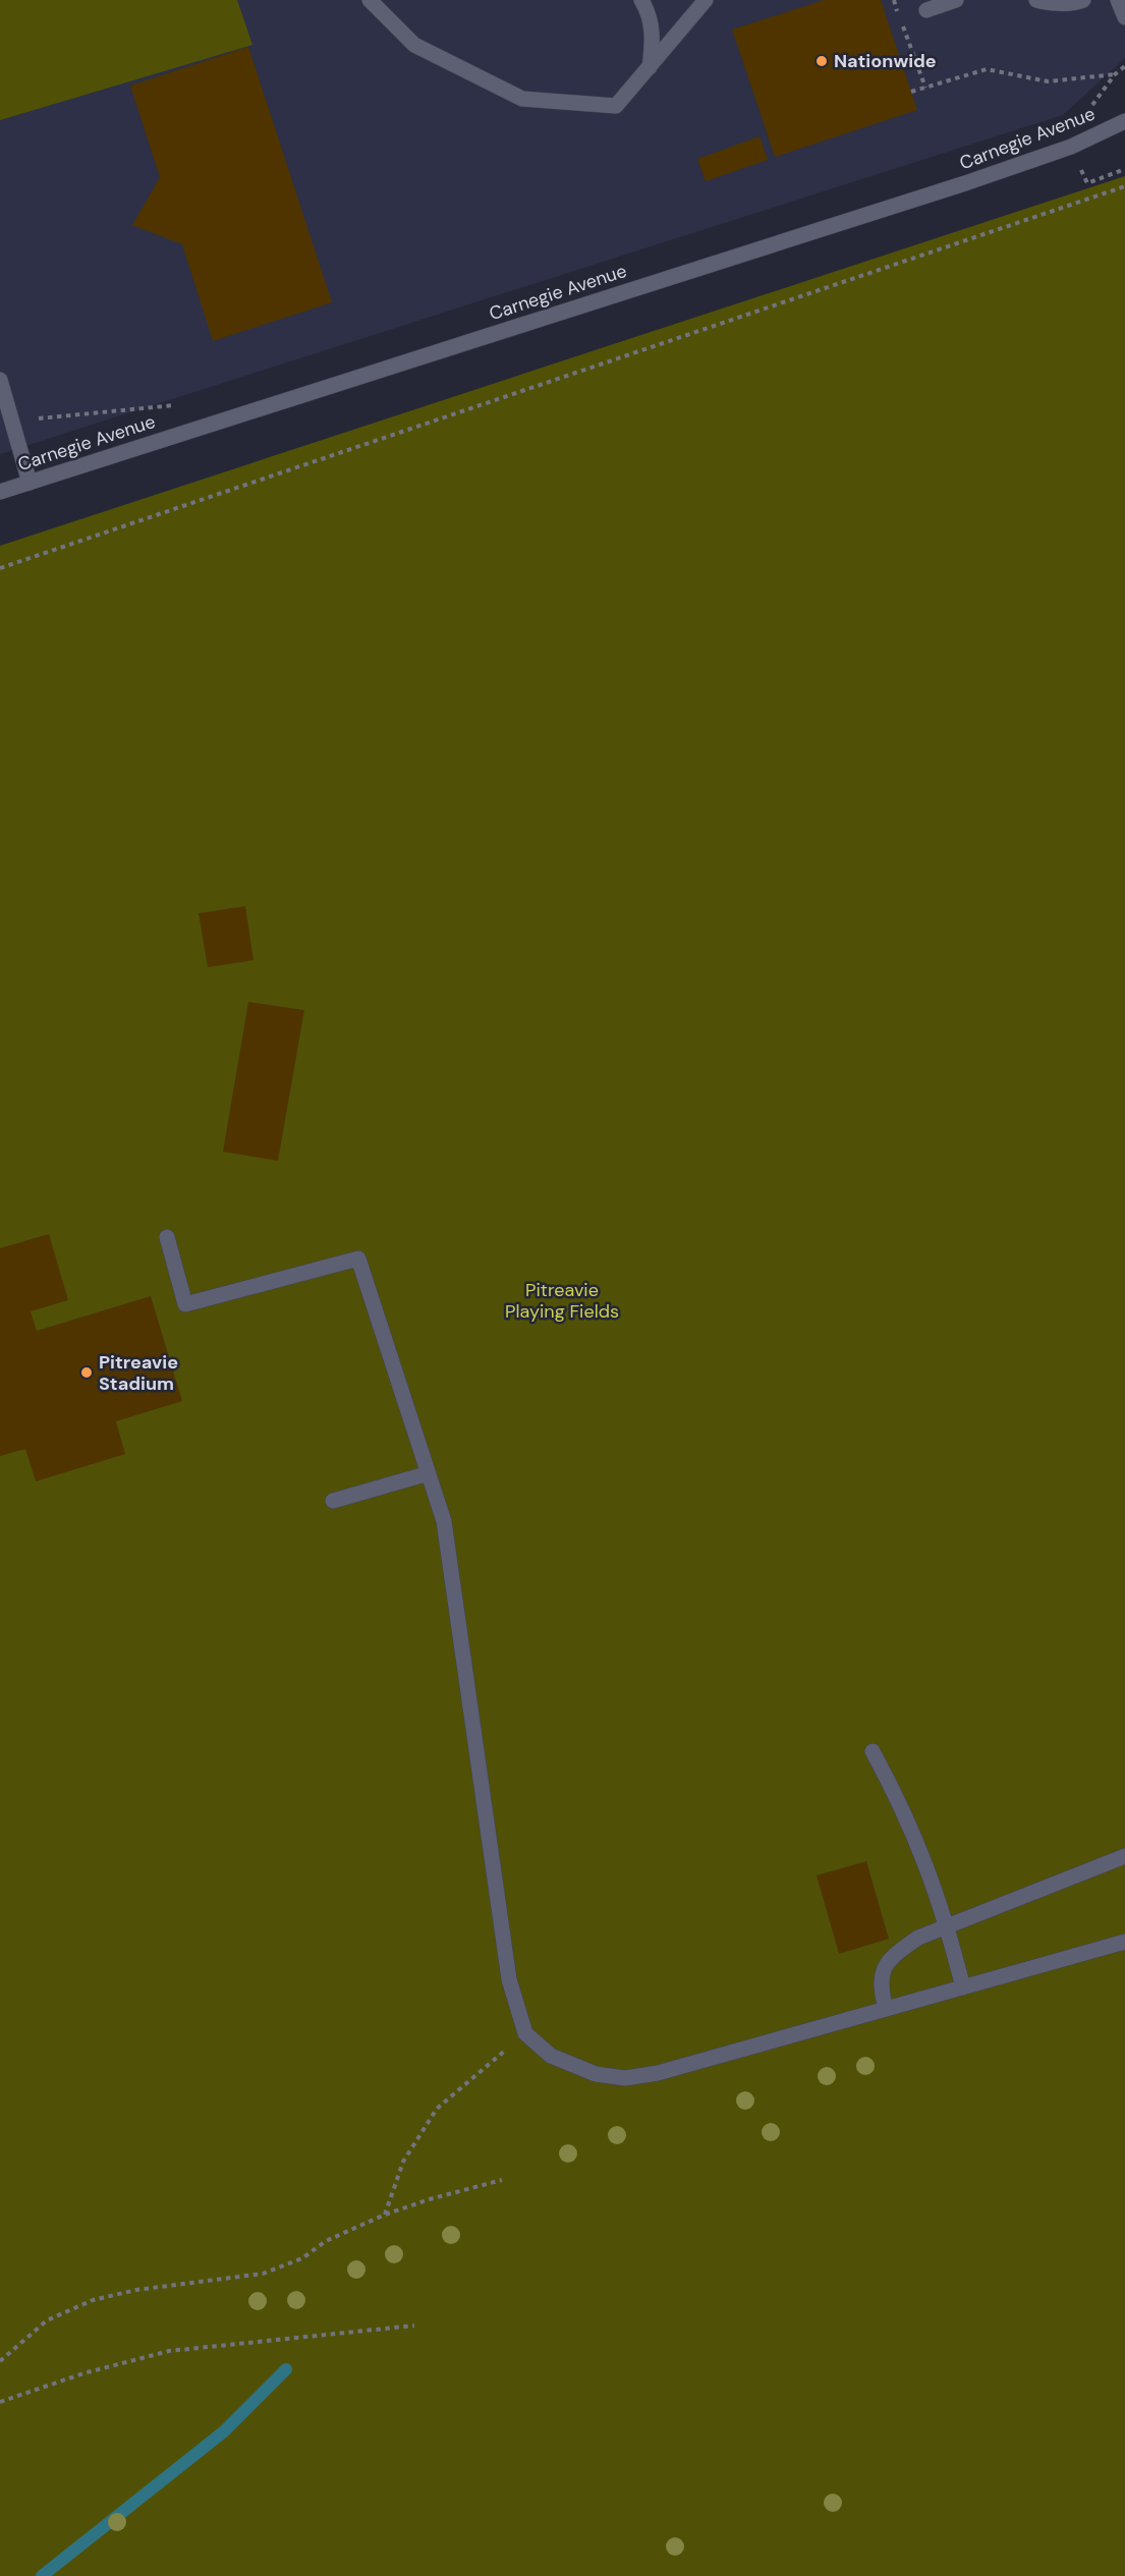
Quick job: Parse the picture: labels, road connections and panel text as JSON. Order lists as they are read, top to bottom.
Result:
{
  "streets": {
    "street": ["Carnegie Avenue"]
  },
  "parks": ["Pitreavie Playing Fields"],
  "places": ["Nationwide", "Pitreavie Stadium"]
}
